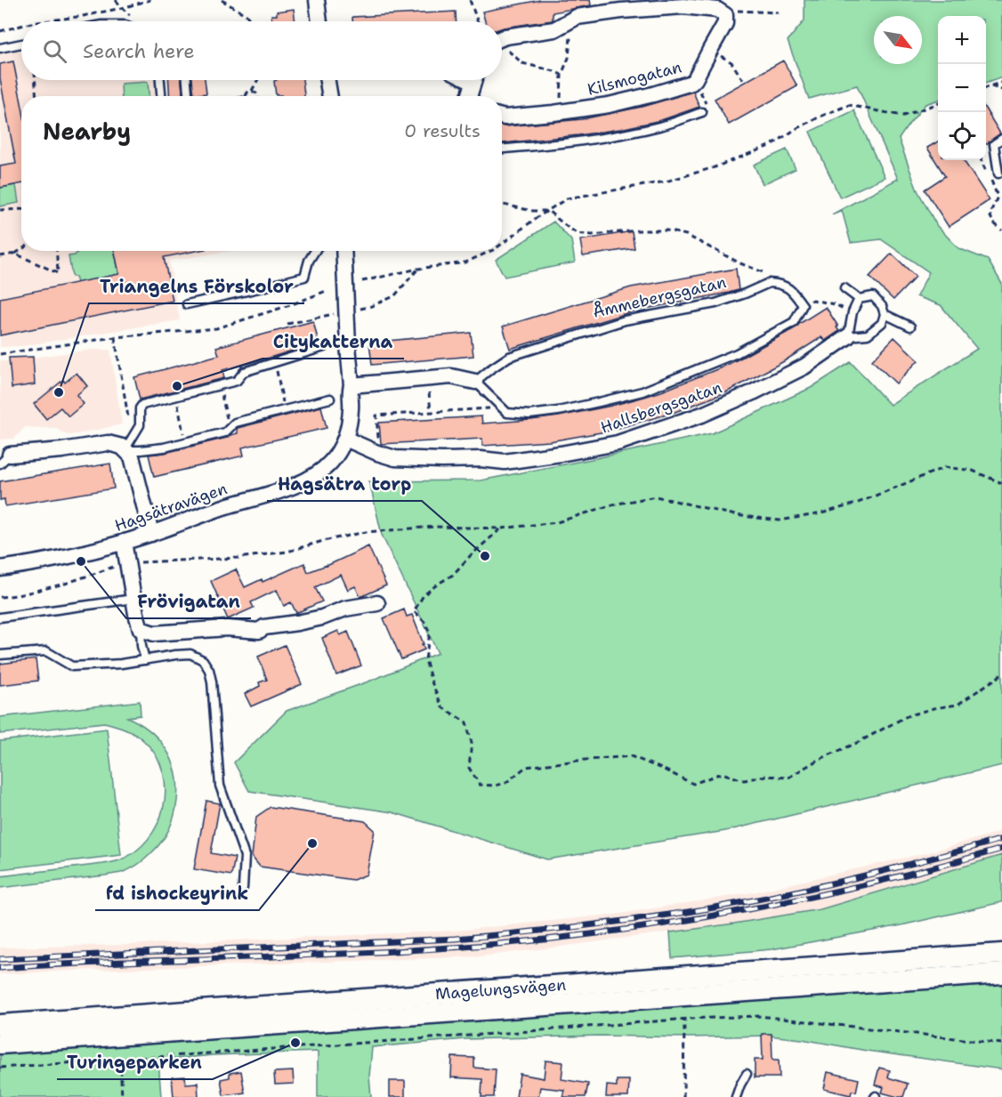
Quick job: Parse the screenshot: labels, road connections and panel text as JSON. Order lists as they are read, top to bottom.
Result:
{
  "streets": {
    "main road": ["Magelungsvägen"],
    "street": ["Kilsmogatan", "Hallsbergsgatan", "Hagsätravägen"],
    "lane": ["Åmmebergsgatan"]
  },
  "crossings": [
    ["Hallsbergsgatan", "Hagsätravägen"]
  ],
  "places": [
    "Citykatterna",
    "Triangelns Förskolor",
    "Hagsätra torp",
    "Frövigatan",
    "fd ishockeyrink",
    "Turingeparken"
  ],
  "north": "bottom right",
  "page": {
    "map_buttons": ["+", "−"],
    "search": "Search here",
    "heading": ["Nearby", "0 results"]
  }
}
